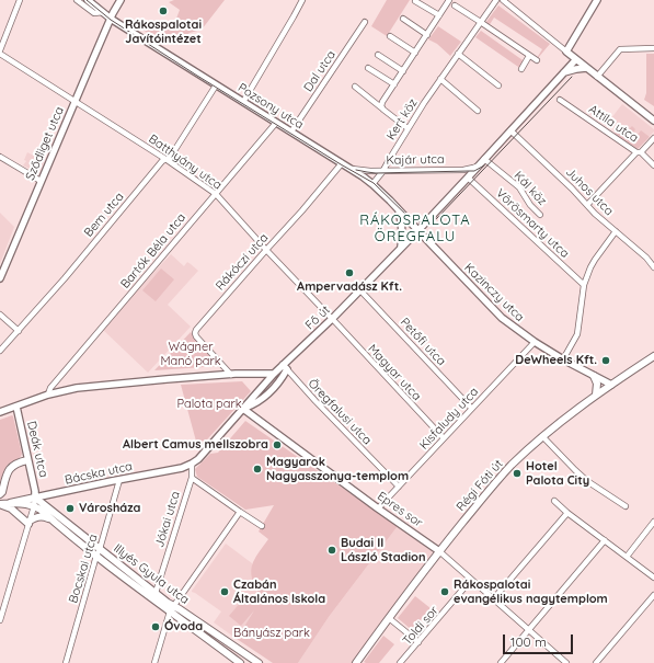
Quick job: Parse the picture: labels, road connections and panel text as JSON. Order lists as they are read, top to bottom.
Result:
{
  "streets": {
    "main road": ["Bácska utca", "Régi Fóti út", "Illyés Gyula utca"],
    "street": [
      "Dal utca",
      "Pozsony utca",
      "Kert köz",
      "Attila utca",
      "Sződliget utca",
      "Kajár utca",
      "Batthyány utca",
      "Kál köz",
      "Juhos utca",
      "Bem utca",
      "Vörösmarty utca",
      "Bartók Béla utca",
      "Rákóczi utca",
      "Kazinczy utca",
      "Fő út",
      "Petőfi utca",
      "Magyar utca",
      "Öregfalusi utca",
      "Kisfaludy utca",
      "Deák utca",
      "Epres sor",
      "Jókai utca",
      "Bocskai utca",
      "Toldi sor"
    ]
  },
  "crossings": [
    ["Dal utca", "Pozsony utca"],
    ["Pozsony utca", "Kert köz"],
    ["Pozsony utca", "Sződliget utca"],
    ["Pozsony utca", "Kajár utca"],
    ["Pozsony utca", "Bem utca"],
    ["Pozsony utca", "Bartók Béla utca"],
    ["Pozsony utca", "Rákóczi utca"],
    ["Pozsony utca", "Kazinczy utca"],
    ["Pozsony utca", "Fő út"],
    ["Kert köz", "Kajár utca"],
    ["Sződliget utca", "Batthyány utca"],
    ["Kajár utca", "Kál köz"],
    ["Kajár utca", "Fő út"],
    ["Batthyány utca", "Bem utca"],
    ["Batthyány utca", "Bartók Béla utca"],
    ["Batthyány utca", "Rákóczi utca"],
    ["Batthyány utca", "Fő út"],
    ["Batthyány utca", "Magyar utca"],
    ["Kál köz", "Fő út"],
    ["Juhos utca", "Fő út"],
    ["Vörösmarty utca", "Fő út"],
    ["Kazinczy utca", "Fő út"],
    ["Kazinczy utca", "Kisfaludy utca"],
    ["Kazinczy utca", "Régi Fóti út"],
    ["Fő út", "Petőfi utca"],
    ["Fő út", "Magyar utca"],
    ["Fő út", "Öregfalusi utca"],
    ["Fő út", "Bácska utca"],
    ["Fő út", "Epres sor"],
    ["Fő út", "Jókai utca"],
    ["Petőfi utca", "Kisfaludy utca"],
    ["Magyar utca", "Kisfaludy utca"],
    ["Öregfalusi utca", "Kisfaludy utca"],
    ["Kisfaludy utca", "Epres sor"],
    ["Deák utca", "Bácska utca"],
    ["Deák utca", "Illyés Gyula utca"],
    ["Bácska utca", "Jókai utca"],
    ["Bácska utca", "Bocskai utca"],
    ["Bácska utca", "Illyés Gyula utca"],
    ["Régi Fóti út", "Epres sor"],
    ["Jókai utca", "Illyés Gyula utca"],
    ["Bocskai utca", "Illyés Gyula utca"]
  ],
  "districts": ["RÁKOSPALOTA ÖREGFALU"],
  "parks": ["Wágner Manó park", "Palota park", "Bányász park"],
  "places": [
    "Rákospalotai Javítóintézet",
    "Ampervadász Kft.",
    "DeWheels Kft.",
    "Albert Camus mellszobra",
    "Magyarok Nagyasszonya-templom",
    "Hotel Palota City",
    "Városháza",
    "Budai II László Stadion",
    "Czabán Általános Iskola",
    "Rákospalotai evangélikus nagytemplom",
    "Óvoda"
  ],
  "scale_bar": "100 m"
}
